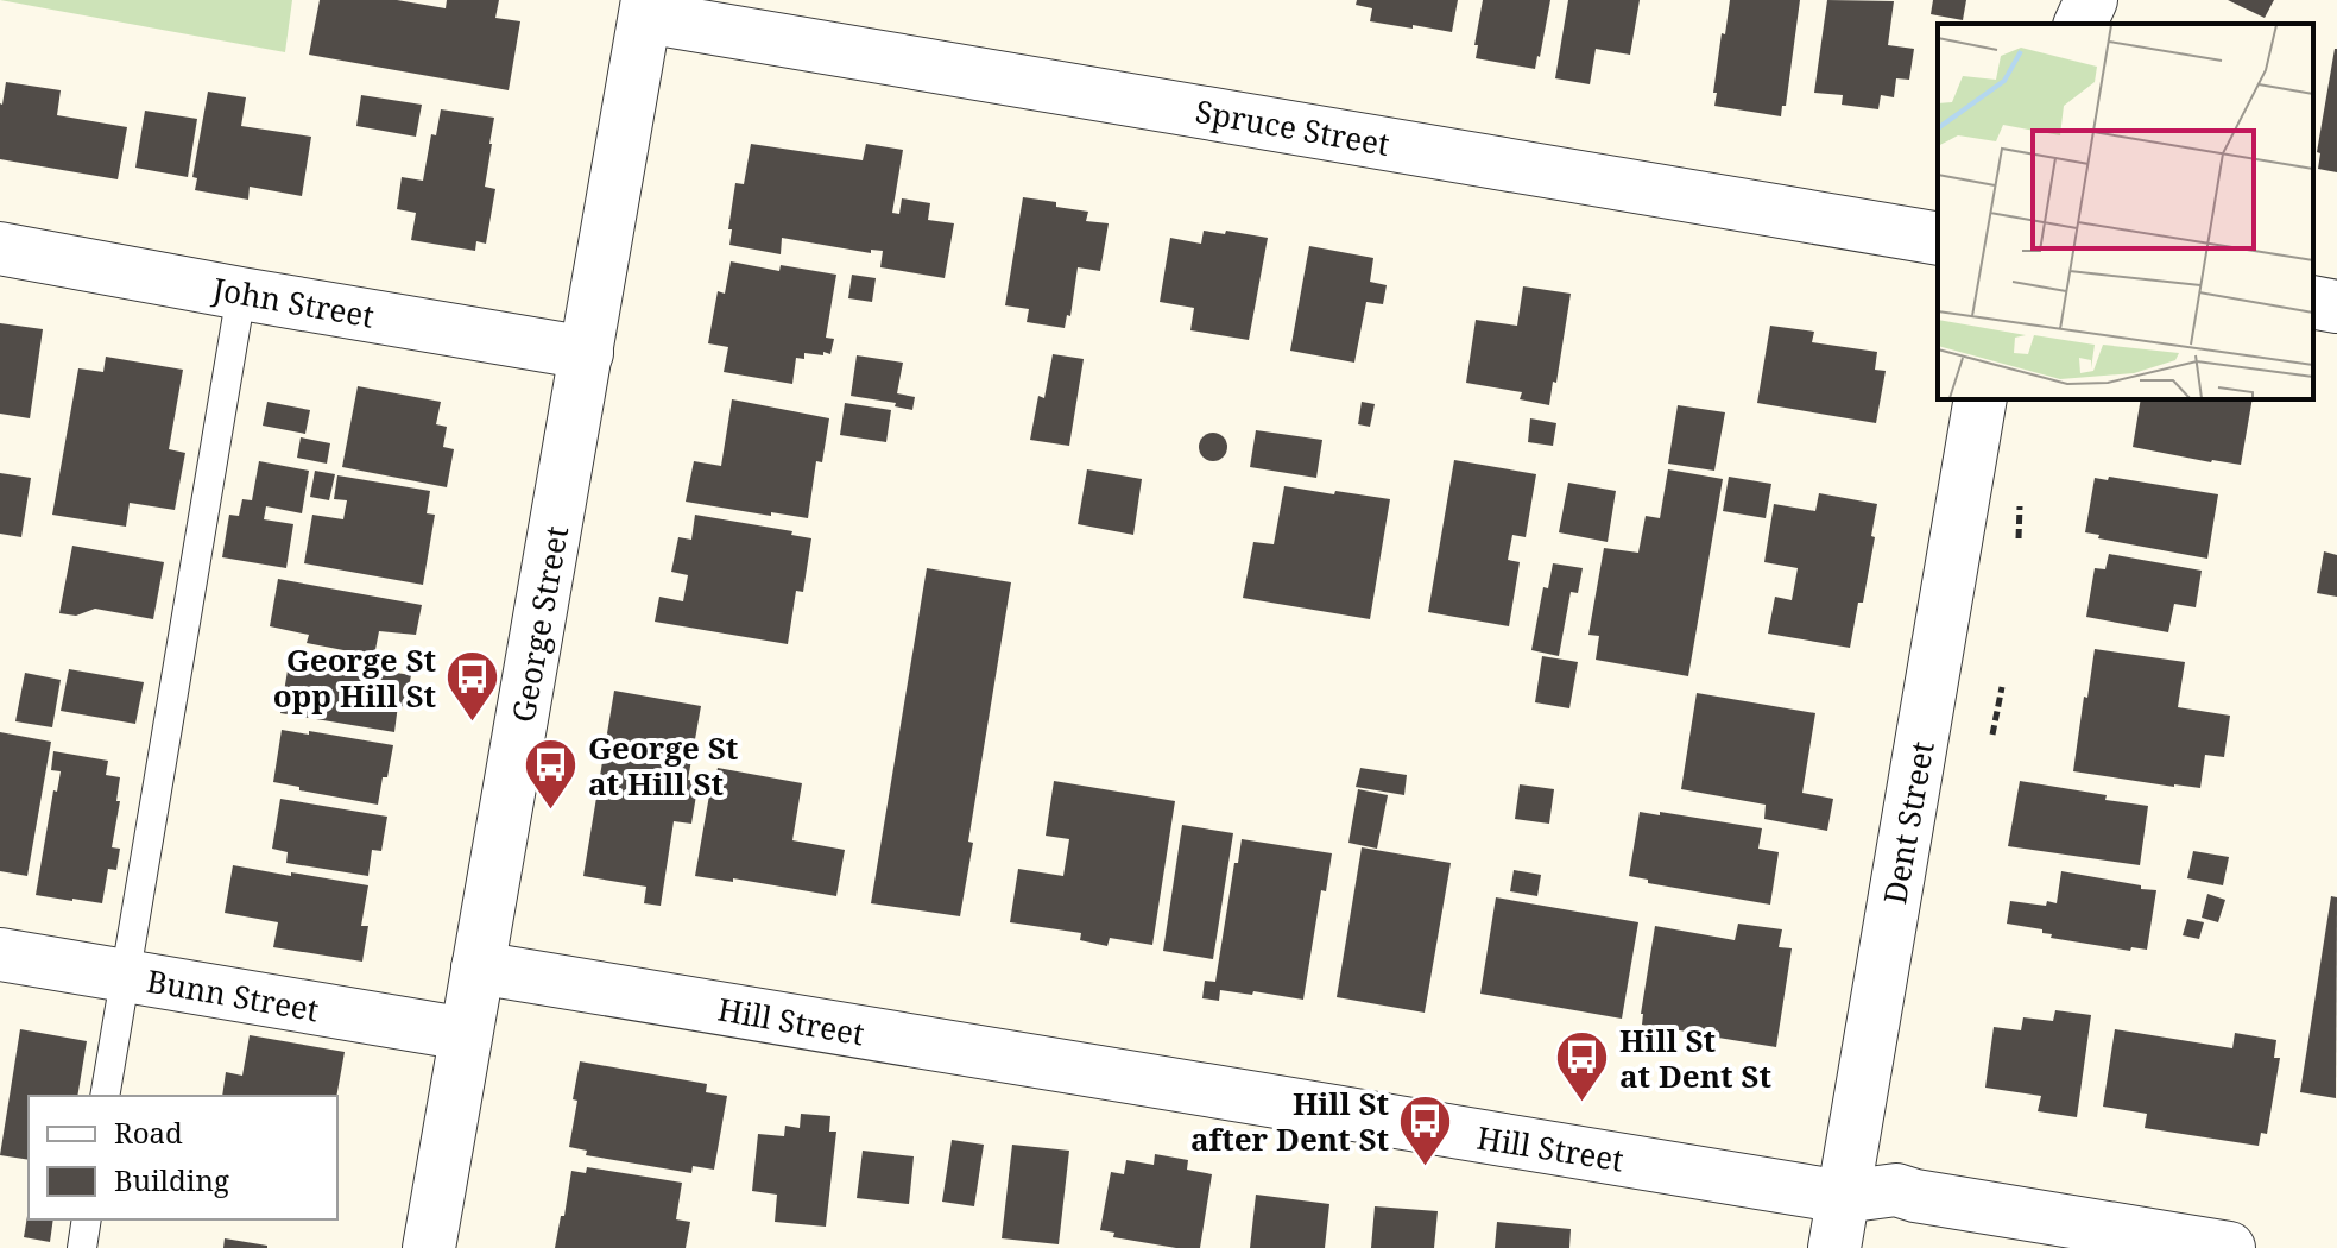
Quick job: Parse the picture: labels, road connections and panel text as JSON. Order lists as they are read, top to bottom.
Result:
{
  "streets": {
    "street": [
      "Spruce Street",
      "John Street",
      "George Street",
      "Dent Street",
      "Bunn Street",
      "Hill Street"
    ]
  },
  "crossings": [
    ["Spruce Street", "George Street"],
    ["John Street", "George Street"],
    ["George Street", "Bunn Street"],
    ["George Street", "Hill Street"],
    ["Dent Street", "Hill Street"]
  ],
  "places": {
    "bus stop": [
      "George St opp Hill St",
      "George St at Hill St",
      "Hill St at Dent St",
      "Hill St after Dent St"
    ]
  },
  "legend": ["Road", "Building"]
}
